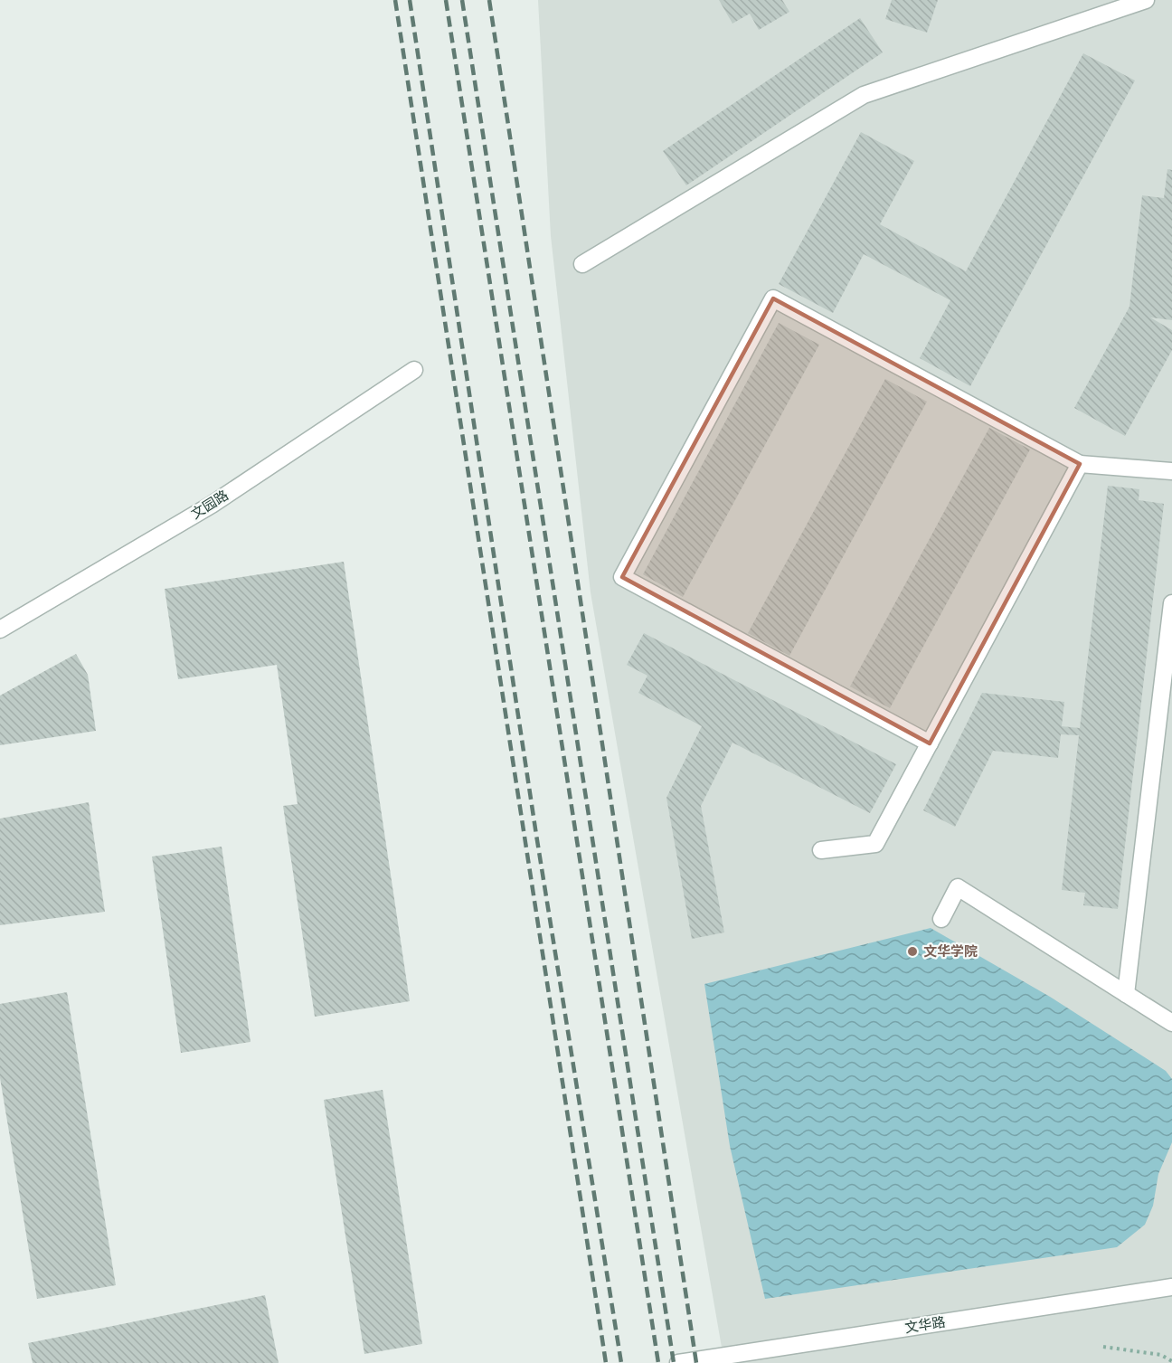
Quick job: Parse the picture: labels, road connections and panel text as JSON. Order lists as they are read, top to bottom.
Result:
{
  "streets": {
    "street": ["文园路", "文华路"]
  },
  "places": ["文华学院"]
}
